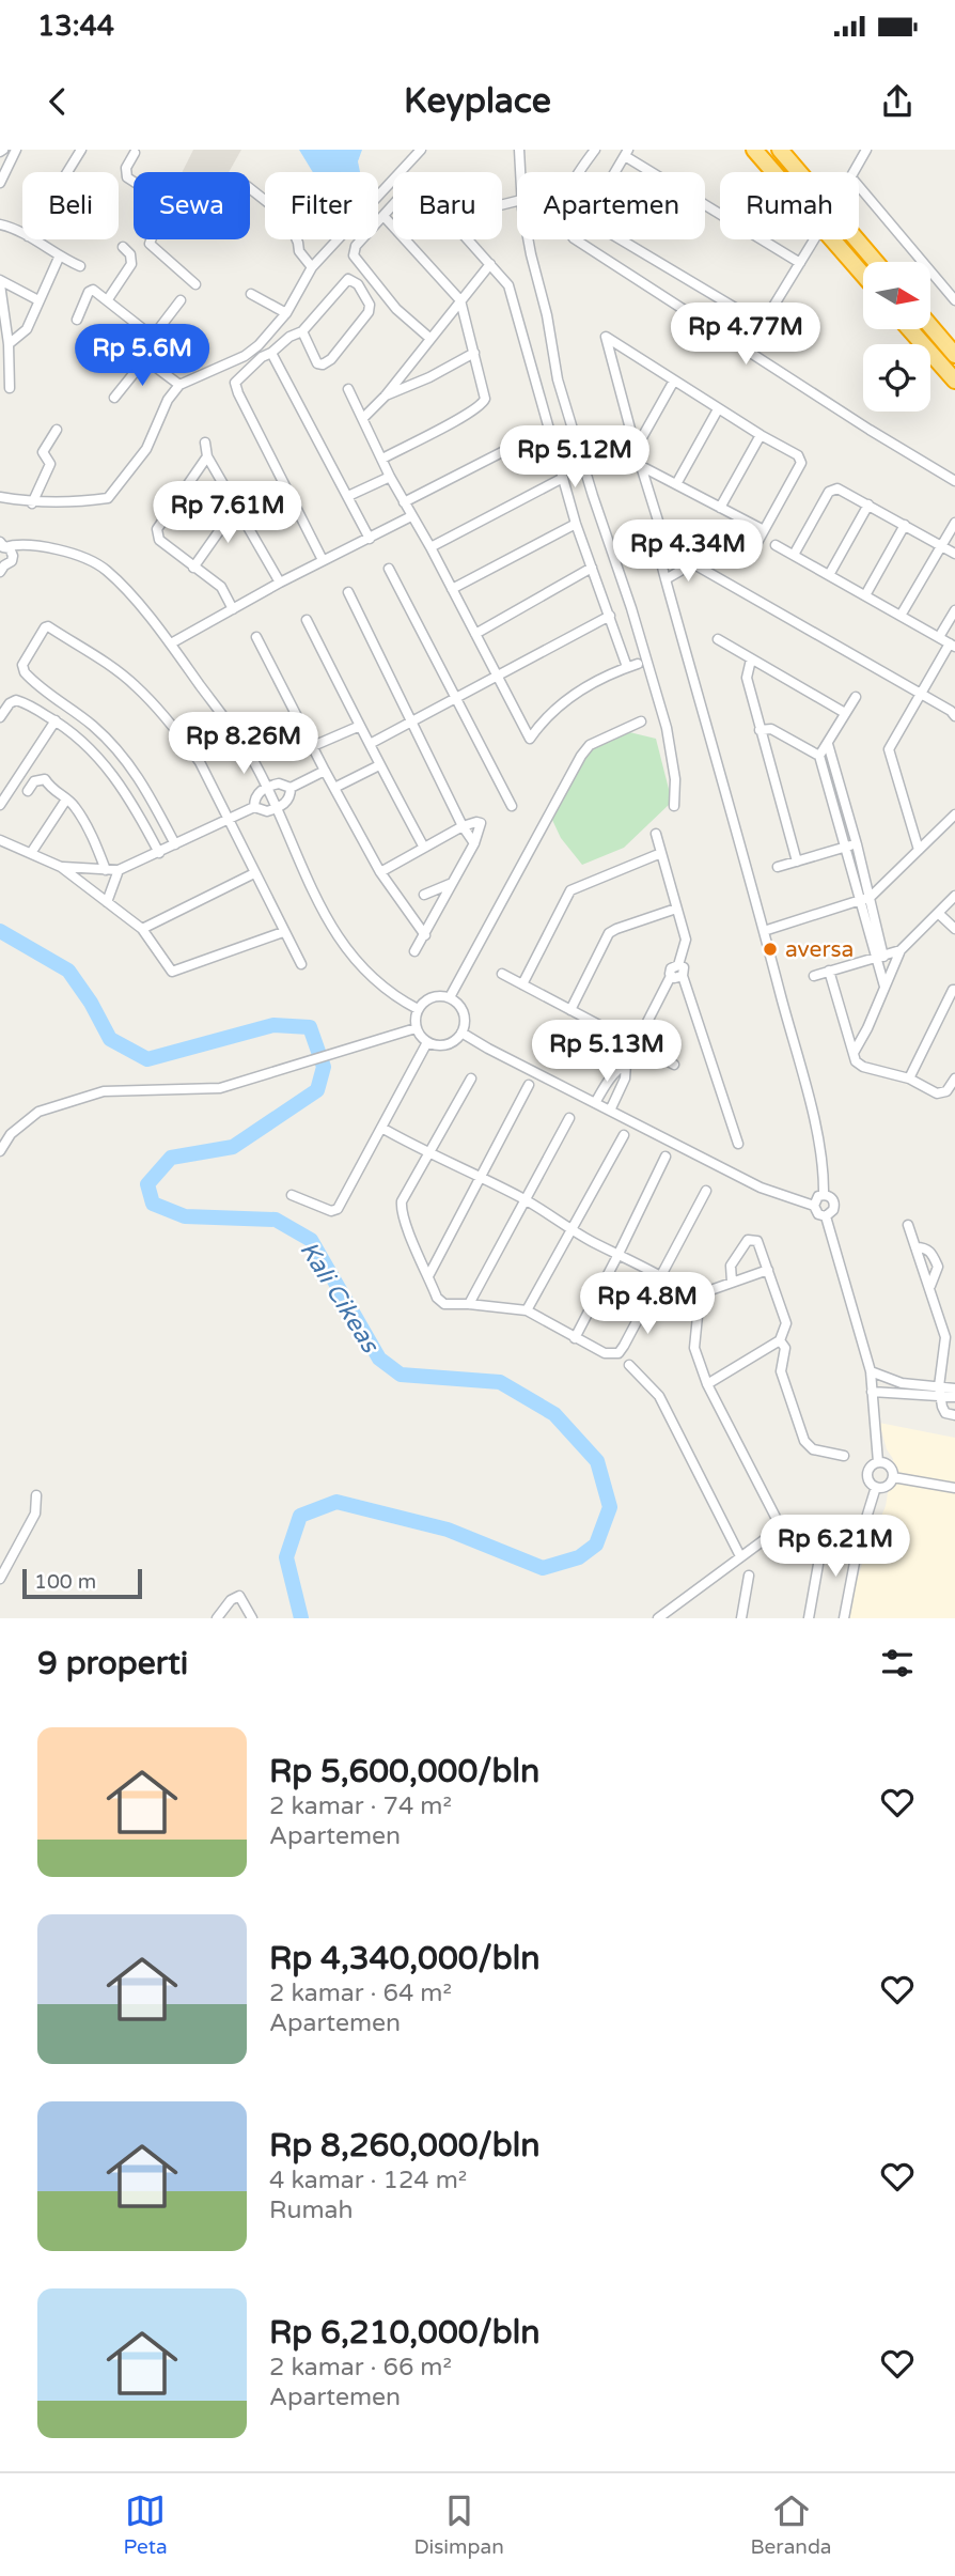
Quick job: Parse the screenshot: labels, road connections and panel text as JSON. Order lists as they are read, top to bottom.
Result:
{
  "water": ["Kali Cikeas"],
  "places": ["aversa"],
  "scale_bar": "100 m",
  "north": "right",
  "page": {
    "status": "13:44",
    "header": "Keyplace",
    "chip": [
      "Beli",
      "Sewa",
      "Filter",
      "Baru",
      "Apartemen",
      "Rumah"
    ],
    "price": [
      "Rp 4.77M",
      "Rp 5.6M",
      "Rp 5.12M",
      "Rp 7.61M",
      "Rp 4.34M",
      "Rp 8.26M",
      "Rp 5.13M",
      "Rp 4.8M",
      "Rp 6.21M"
    ],
    "scale": "100 m",
    "heading": "9 properti",
    "list": [
      {
        "name": "Rp 5,600,000/bln",
        "note": "2 kamar · 74 m² · Apartemen"
      },
      {
        "name": "Rp 4,340,000/bln",
        "note": "2 kamar · 64 m² · Apartemen"
      },
      {
        "name": "Rp 8,260,000/bln",
        "note": "4 kamar · 124 m² · Rumah"
      },
      {
        "name": "Rp 6,210,000/bln",
        "note": "2 kamar · 66 m² · Apartemen"
      }
    ],
    "tabs": ["Peta", "Disimpan", "Beranda"]
  }
}
